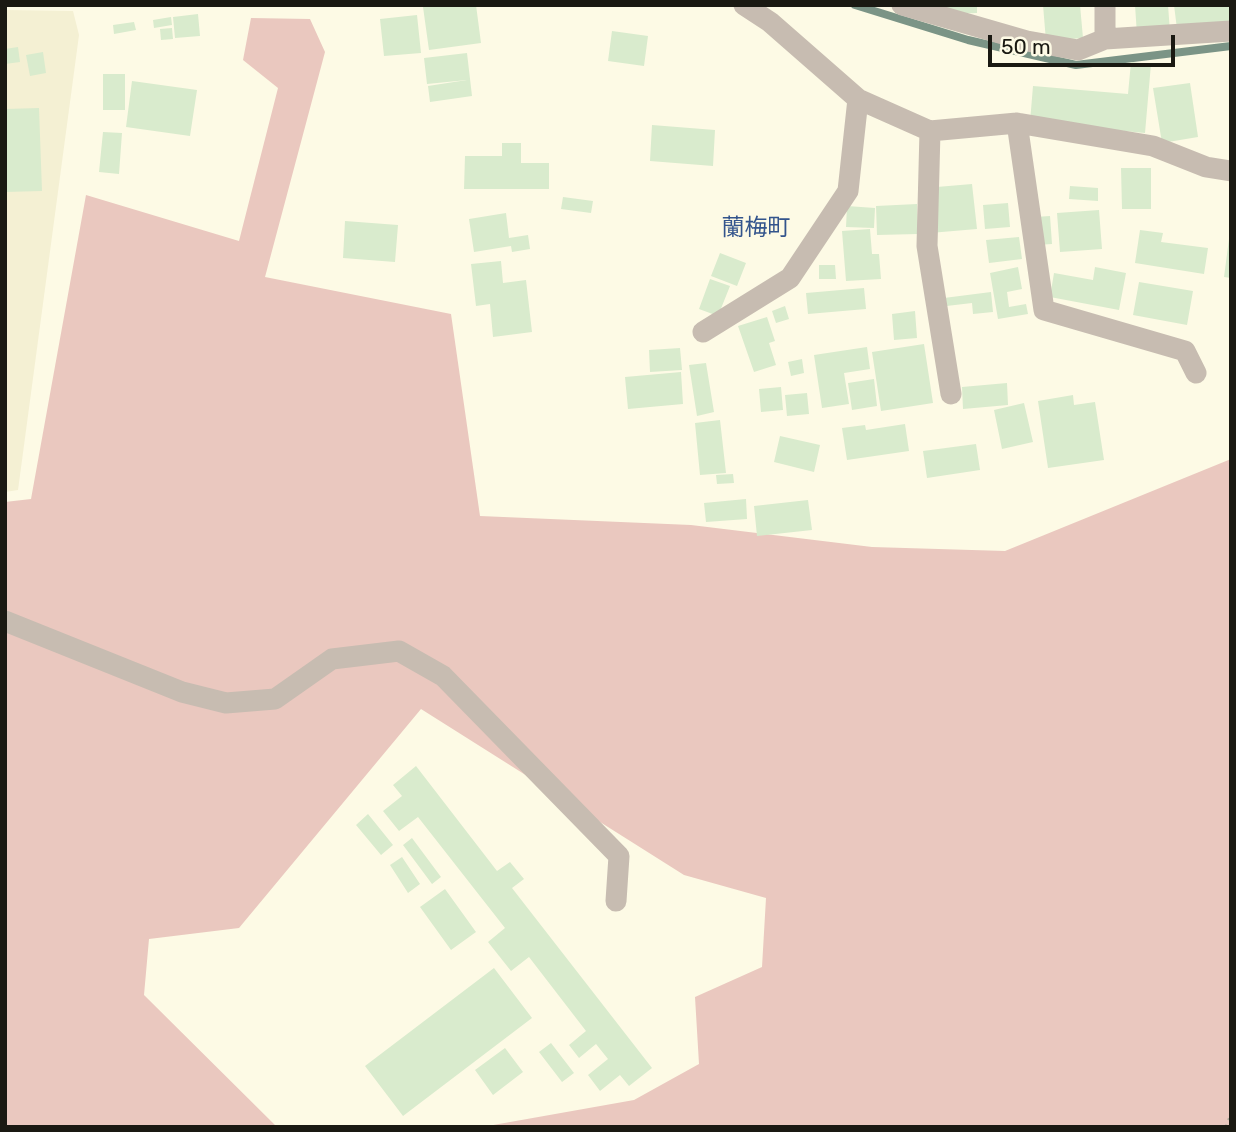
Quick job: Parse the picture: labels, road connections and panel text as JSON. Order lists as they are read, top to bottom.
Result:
{
  "districts": ["蘭梅町"],
  "scale_bar": "50 m"
}
